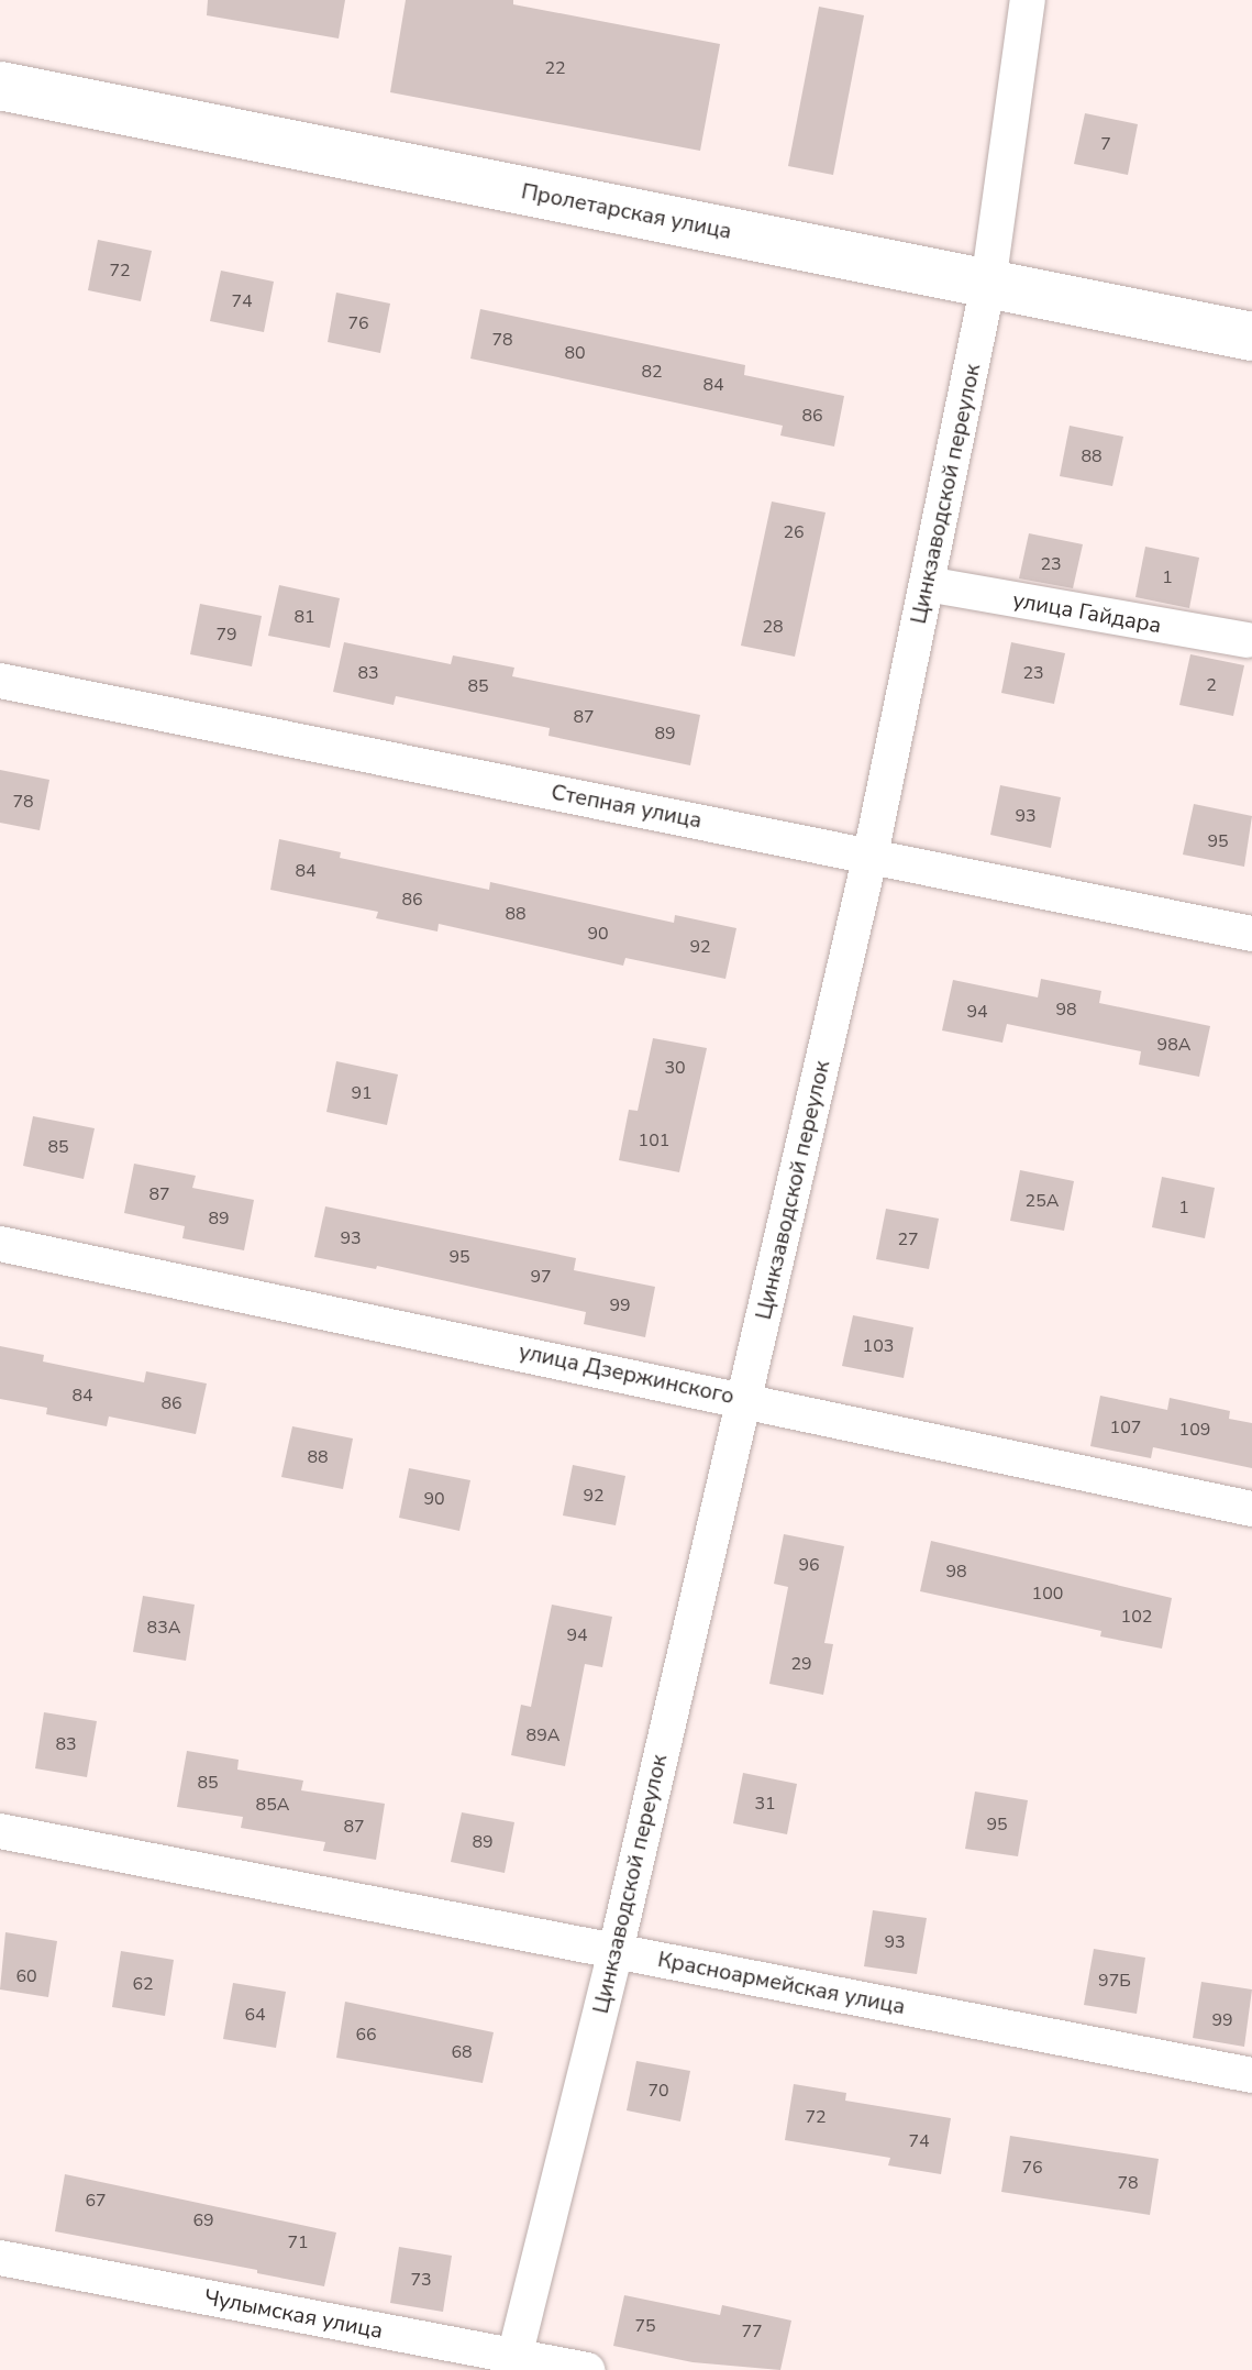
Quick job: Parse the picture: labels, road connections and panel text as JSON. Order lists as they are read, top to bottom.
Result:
{
  "streets": {
    "main road": ["Пролетарская улица"],
    "street": [
      "Цинкзаводской переулок",
      "улица Гайдара",
      "Степная улица",
      "улица Дзержинского",
      "Красноармейская улица",
      "Чулымская улица"
    ]
  },
  "crossings": [
    ["Пролетарская улица", "Цинкзаводской переулок"],
    ["Цинкзаводской переулок", "улица Гайдара"],
    ["Цинкзаводской переулок", "Степная улица"],
    ["Цинкзаводской переулок", "улица Дзержинского"],
    ["Цинкзаводской переулок", "Красноармейская улица"],
    ["Цинкзаводской переулок", "Чулымская улица"]
  ],
  "house_numbers": [
    "22",
    "7",
    "72",
    "74",
    "76",
    "78",
    "80",
    "82",
    "84",
    "86",
    "88",
    "26",
    "23",
    "1",
    "81",
    "28",
    "79",
    "83",
    "23",
    "2",
    "85",
    "87",
    "89",
    "78",
    "93",
    "95",
    "84",
    "86",
    "88",
    "90",
    "92",
    "98",
    "94",
    "98А",
    "30",
    "91",
    "101",
    "85",
    "87",
    "25А",
    "1",
    "89",
    "93",
    "27",
    "95",
    "97",
    "99",
    "103",
    "84",
    "86",
    "107",
    "109",
    "88",
    "92",
    "90",
    "96",
    "98",
    "100",
    "102",
    "83А",
    "94",
    "29",
    "89А",
    "83",
    "85",
    "31",
    "85А",
    "95",
    "87",
    "89",
    "93",
    "60",
    "97Б",
    "62",
    "64",
    "99",
    "66",
    "68",
    "70",
    "72",
    "74",
    "76",
    "78",
    "67",
    "69",
    "71",
    "73",
    "75",
    "77"
  ]
}
